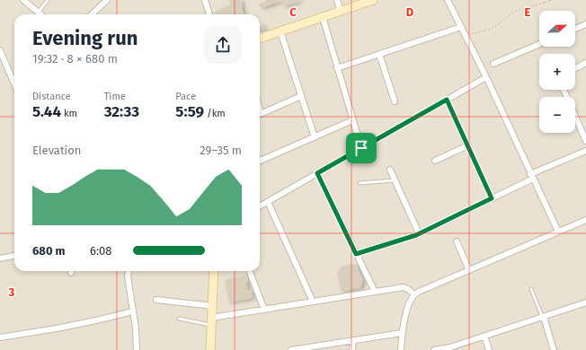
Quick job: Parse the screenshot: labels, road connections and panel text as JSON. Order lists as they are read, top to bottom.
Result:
{
  "north": "right",
  "page": {
    "map_buttons": ["+", "−"],
    "heading": ["Evening run", "19:32 · 8 × 680 m"],
    "stats": [
      ["Distance", "5.44 km"],
      ["Time", "32:33"],
      ["Pace", "5:59 /km"]
    ],
    "chart": ["Elevation", "29–35 m"],
    "list": [
      {
        "name": "680 m",
        "note": "6:08"
      }
    ]
  },
  "grid": {
    "columns": ["C", "D", "E"],
    "rows": ["3"]
  }
}
